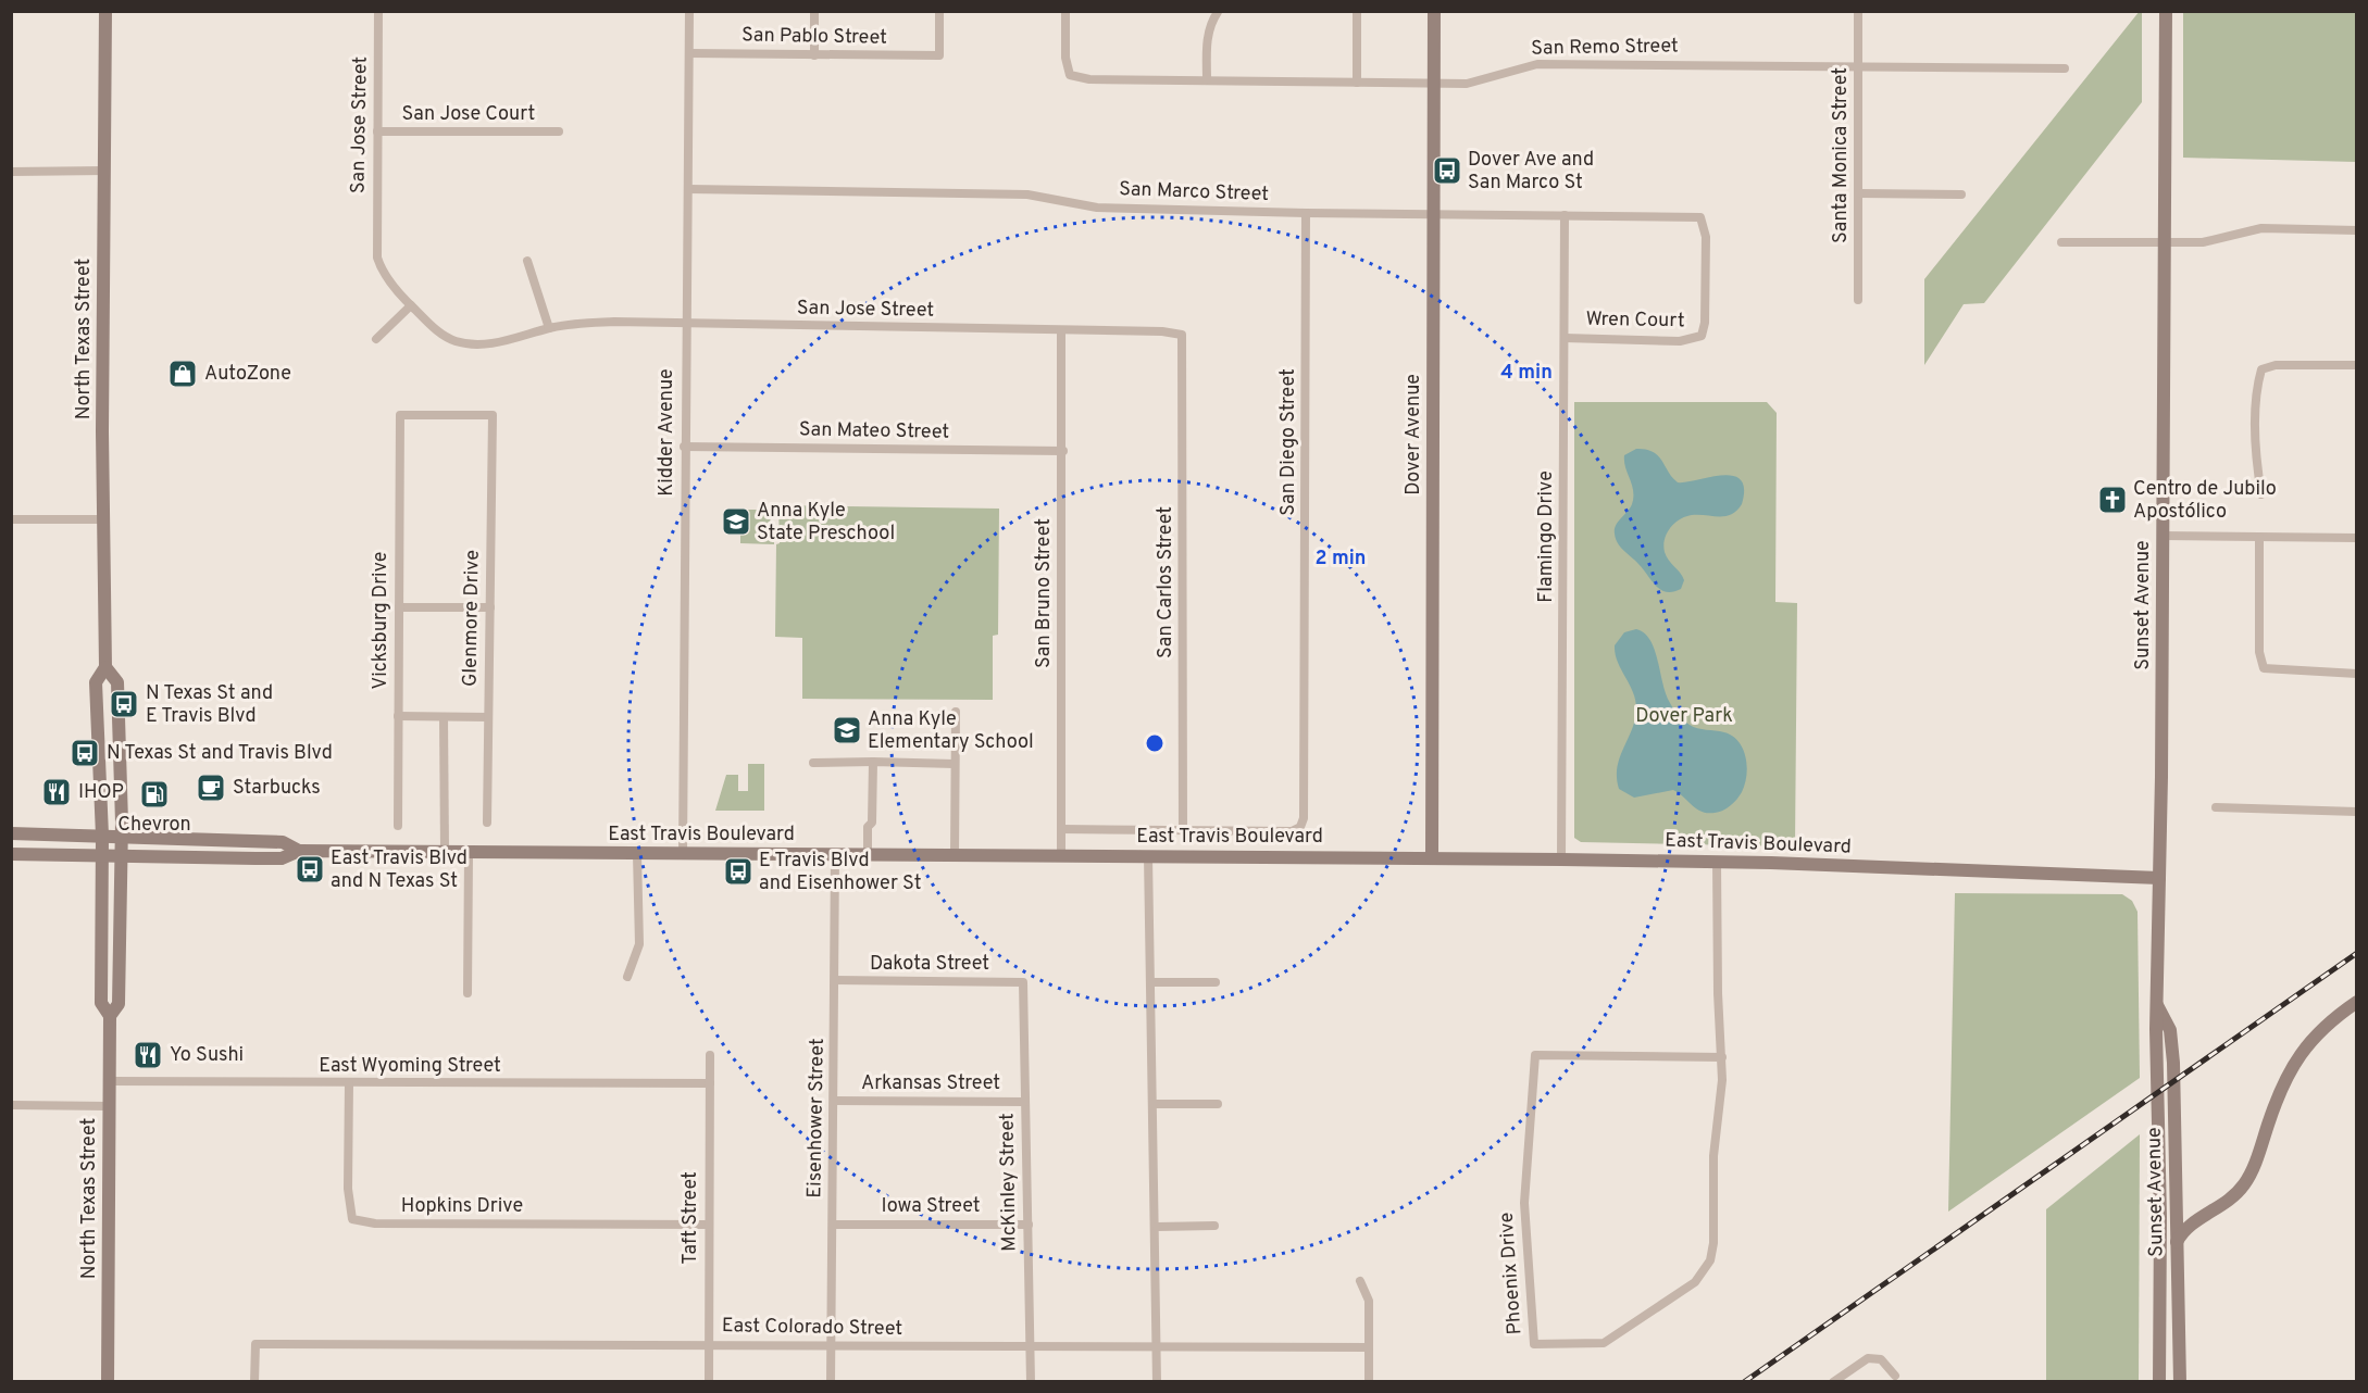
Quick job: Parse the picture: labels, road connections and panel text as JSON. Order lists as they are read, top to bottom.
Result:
{
  "streets": {
    "main road": [
      "North Texas Street",
      "Dover Avenue",
      "Sunset Avenue",
      "East Travis Boulevard"
    ],
    "street": [
      "San Pablo Street",
      "San Remo Street",
      "San Jose Court",
      "San Jose Street",
      "Santa Monica Street",
      "San Marco Street",
      "Wren Court",
      "San Mateo Street",
      "Kidder Avenue",
      "San Diego Street",
      "Flamingo Drive",
      "San Carlos Street",
      "San Bruno Street",
      "Glenmore Drive",
      "Vicksburg Drive",
      "Dakota Street",
      "East Wyoming Street",
      "Arkansas Street",
      "Eisenhower Street",
      "McKinley Street",
      "Hopkins Drive",
      "Iowa Street",
      "Taft Street",
      "Phoenix Drive",
      "East Colorado Street"
    ]
  },
  "crossings": [
    ["San Pablo Street", "Kidder Avenue"],
    ["San Remo Street", "Santa Monica Street"],
    ["San Remo Street", "Dover Avenue"],
    ["San Jose Court", "San Jose Street"],
    ["San Jose Street", "Kidder Avenue"],
    ["San Jose Street", "San Carlos Street"],
    ["San Jose Street", "San Bruno Street"],
    ["San Marco Street", "Wren Court"],
    ["San Marco Street", "Kidder Avenue"],
    ["San Marco Street", "Dover Avenue"],
    ["San Marco Street", "San Diego Street"],
    ["San Marco Street", "Flamingo Drive"],
    ["Wren Court", "Flamingo Drive"],
    ["North Texas Street", "East Travis Boulevard"],
    ["North Texas Street", "East Wyoming Street"],
    ["San Mateo Street", "Kidder Avenue"],
    ["San Mateo Street", "San Bruno Street"],
    ["Kidder Avenue", "East Travis Boulevard"],
    ["Dover Avenue", "East Travis Boulevard"],
    ["San Diego Street", "East Travis Boulevard"],
    ["Flamingo Drive", "East Travis Boulevard"],
    ["San Carlos Street", "East Travis Boulevard"],
    ["San Bruno Street", "East Travis Boulevard"],
    ["Sunset Avenue", "East Travis Boulevard"],
    ["Glenmore Drive", "Vicksburg Drive"],
    ["East Travis Boulevard", "Eisenhower Street"],
    ["East Travis Boulevard", "Phoenix Drive"],
    ["Dakota Street", "Eisenhower Street"],
    ["Dakota Street", "McKinley Street"],
    ["East Wyoming Street", "Hopkins Drive"],
    ["East Wyoming Street", "Taft Street"],
    ["Arkansas Street", "Eisenhower Street"],
    ["Arkansas Street", "McKinley Street"],
    ["Eisenhower Street", "Iowa Street"],
    ["Eisenhower Street", "East Colorado Street"],
    ["McKinley Street", "Iowa Street"],
    ["McKinley Street", "East Colorado Street"],
    ["Hopkins Drive", "Taft Street"],
    ["Taft Street", "East Colorado Street"]
  ],
  "parks": ["Dover Park"],
  "places": {
    "bus stop": [
      "Dover Ave and San Marco St",
      "N Texas St and E Travis Blvd",
      "N Texas St and Travis Blvd",
      "East Travis Blvd and N Texas St",
      "E Travis Blvd and Eisenhower St"
    ],
    "shop": ["AutoZone"],
    "church": ["Centro de Jubilo Apostólico"],
    "school or university": ["Anna Kyle State Preschool", "Anna Kyle Elementary School"],
    "cafe": ["Starbucks"],
    "restaurant": ["IHOP", "Yo Sushi"],
    "fuel station": ["Chevron"]
  },
  "rings": ["4 min", "2 min"]
}
